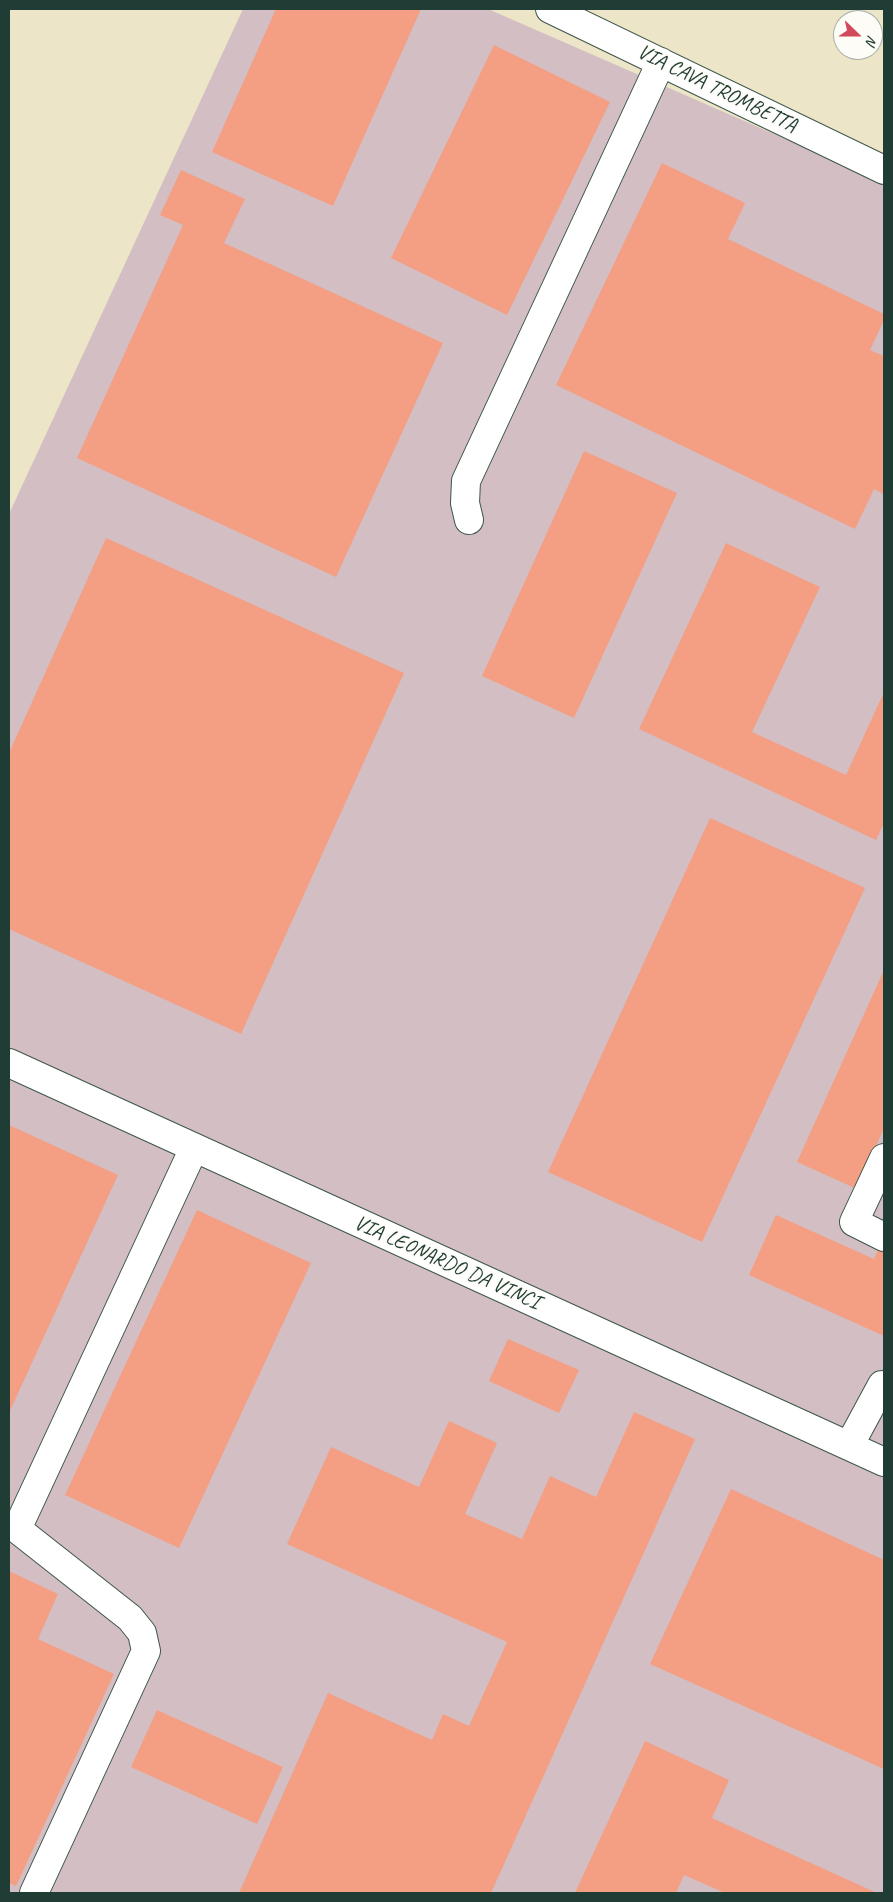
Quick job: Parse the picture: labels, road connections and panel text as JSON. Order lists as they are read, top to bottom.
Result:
{
  "streets": {
    "street": ["VIA CAVA TROMBETTA", "VIA LEONARDO DA VINCI"]
  },
  "north": "right"
}
